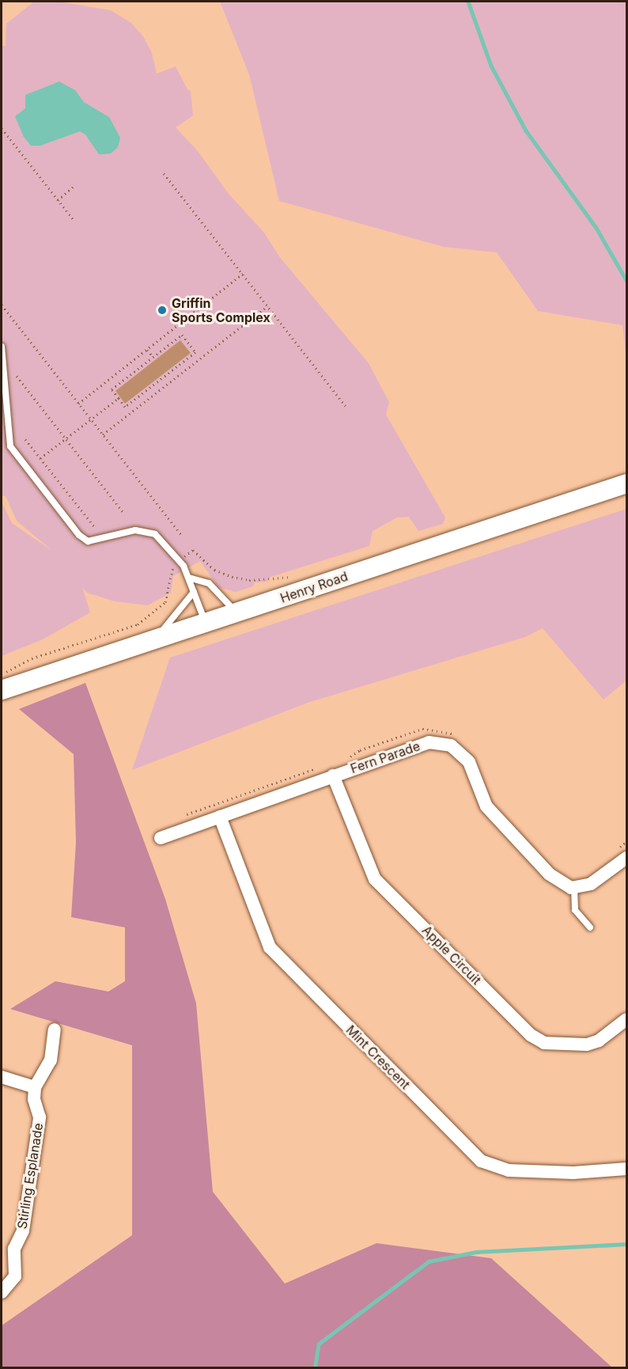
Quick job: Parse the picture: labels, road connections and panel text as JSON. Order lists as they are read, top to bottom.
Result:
{
  "streets": {
    "main road": ["Henry Road"],
    "street": [
      "Fern Parade",
      "Apple Circuit",
      "Mint Crescent",
      "Stirling Esplanade"
    ]
  },
  "crossings": [
    ["Fern Parade", "Apple Circuit"],
    ["Fern Parade", "Mint Crescent"]
  ],
  "places": ["Griffin Sports Complex"]
}
